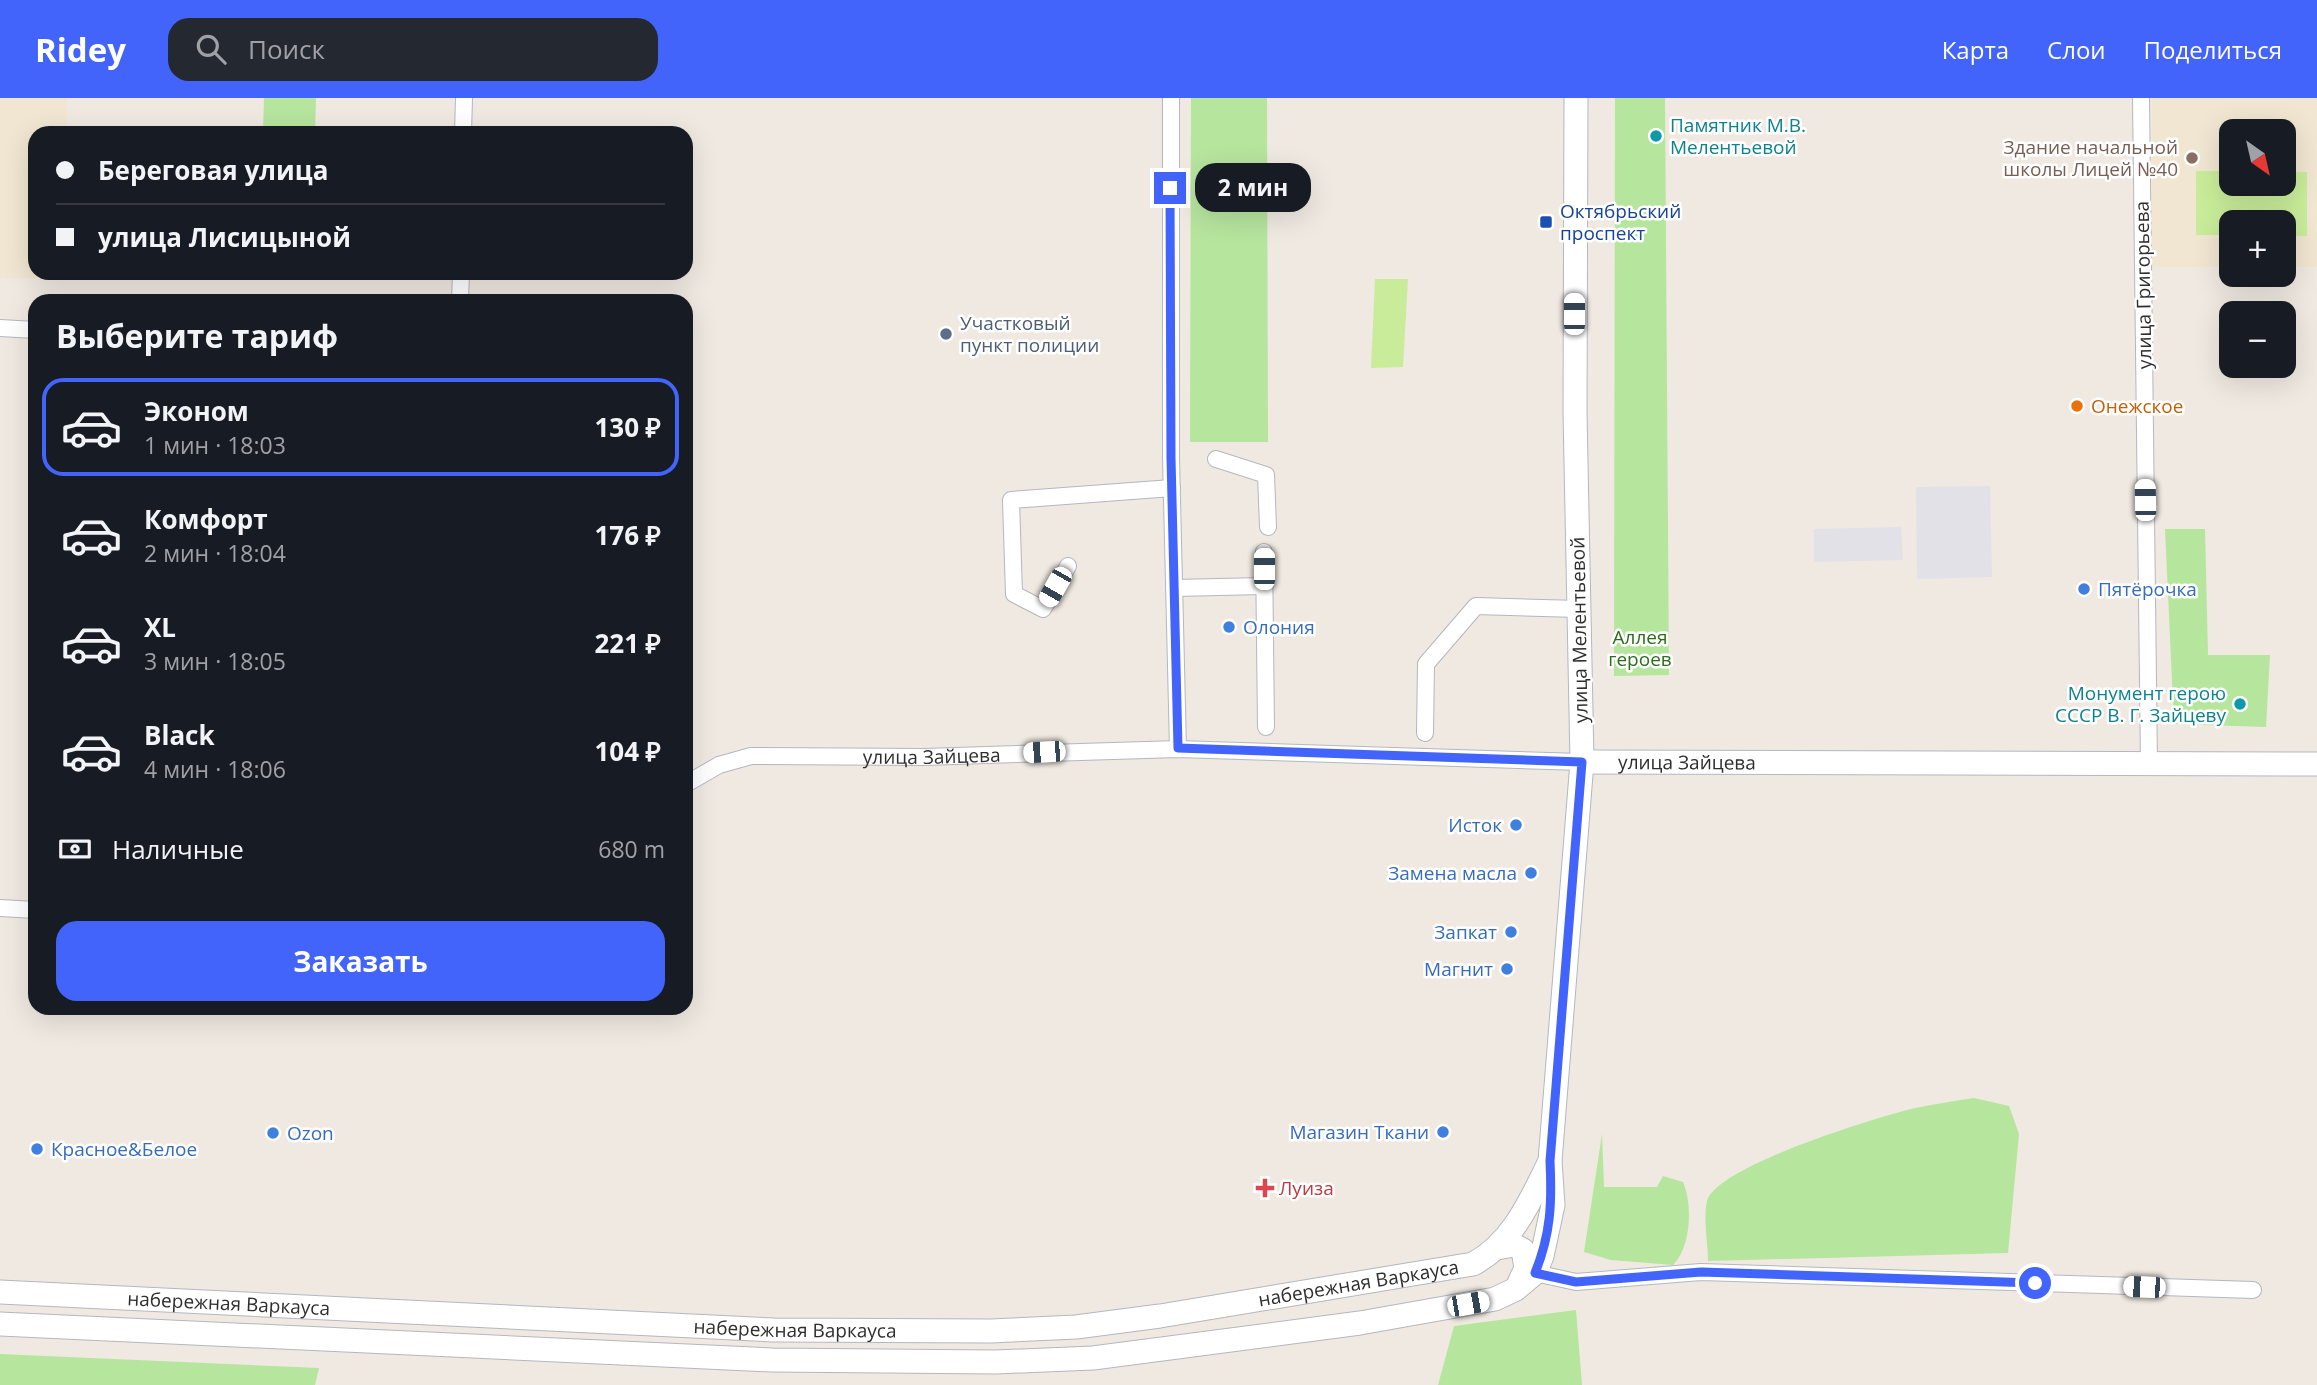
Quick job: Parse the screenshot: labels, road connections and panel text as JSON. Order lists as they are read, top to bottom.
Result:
{
  "streets": {
    "main road": ["улица Мелентьевой", "улица Зайцева", "набережная Варкауса"],
    "street": ["улица Григорьева"]
  },
  "crossings": [
    ["улица Григорьева", "улица Зайцева"],
    ["улица Мелентьевой", "улица Зайцева"],
    ["улица Мелентьевой", "набережная Варкауса"]
  ],
  "parks": ["Аллея героев"],
  "places": {
    "other": [
      "Памятник М.В. Мелентьевой",
      "Здание начальной школы Лицей №40",
      "Участковый пункт полиции",
      "Онежское",
      "Пятёрочка",
      "Олония",
      "Монумент герою СССР В. Г. Зайцеву",
      "Исток",
      "Замена масла",
      "Запкат",
      "Магнит",
      "Магазин Ткани",
      "Ozon",
      "Красное&Белое"
    ],
    "transit": ["Октябрьский проспект"],
    "health": ["Луиза"]
  },
  "north": "bottom right",
  "page": {
    "header": "Ridey",
    "search": "Поиск",
    "nav": ["Карта", "Слои", "Поделиться"],
    "map_buttons": ["+", "−"],
    "banner": ["Береговая улица", "улица Лисицыной"],
    "bubble": "2 мин",
    "heading": "Выберите тариф",
    "list": [
      {
        "name": "Эконом",
        "note": "1 мин · 18:03",
        "value": "130 ₽"
      },
      {
        "name": "Комфорт",
        "note": "2 мин · 18:04",
        "value": "176 ₽"
      },
      {
        "name": "XL",
        "note": "3 мин · 18:05",
        "value": "221 ₽"
      },
      {
        "name": "Black",
        "note": "4 мин · 18:06",
        "value": "104 ₽"
      }
    ],
    "pay": ["Наличные", "680 m"],
    "buttons": "Заказать"
  }
}
